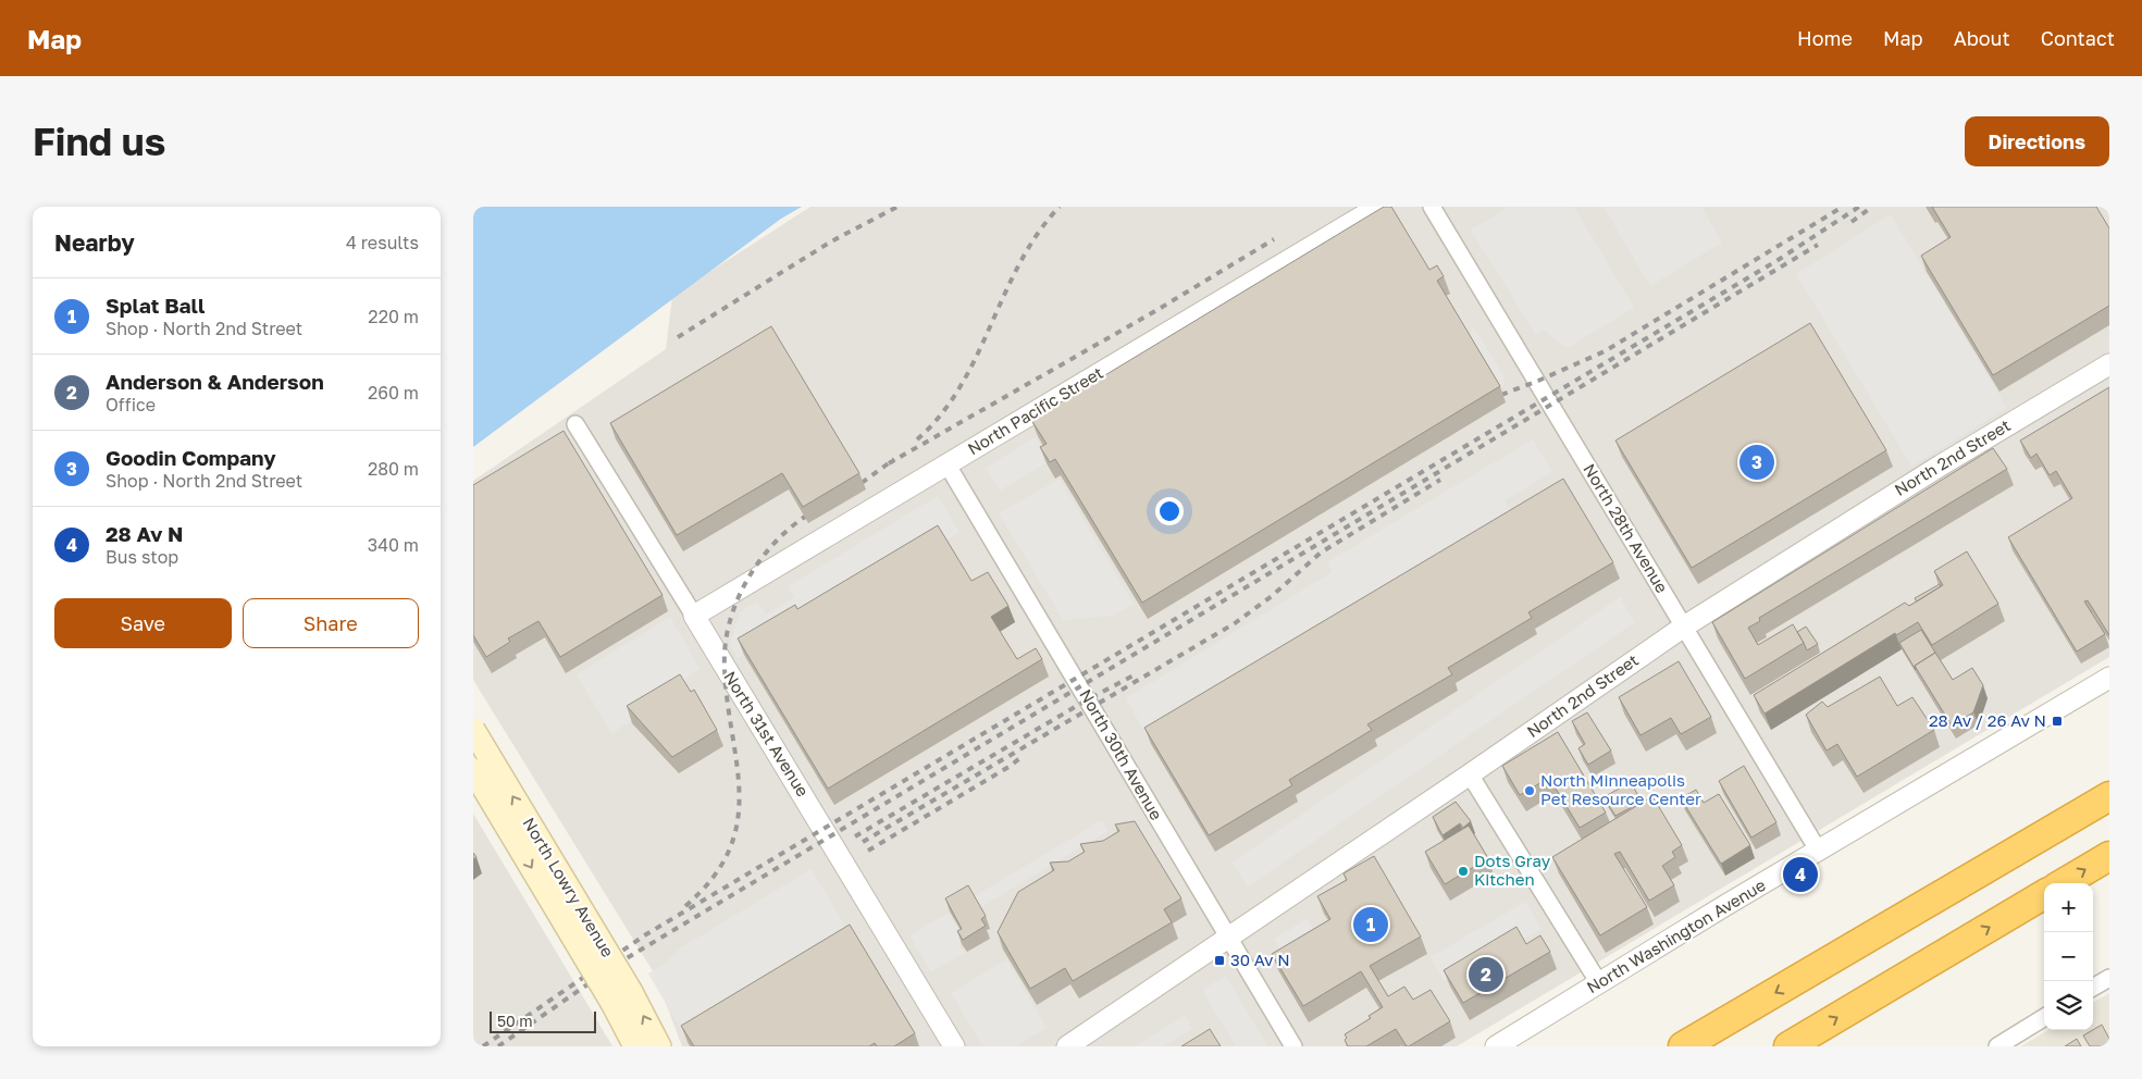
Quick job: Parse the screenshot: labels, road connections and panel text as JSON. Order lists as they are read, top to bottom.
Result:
{
  "streets": {
    "main road": ["North Lowry Avenue"],
    "street": [
      "North Pacific Street",
      "North 2nd Street",
      "North 28th Avenue",
      "North 31st Avenue",
      "North 30th Avenue",
      "North Washington Avenue"
    ]
  },
  "crossings": [
    ["North Pacific Street", "North 31st Avenue"],
    ["North Pacific Street", "North 30th Avenue"],
    ["North 2nd Street", "North 28th Avenue"],
    ["North 2nd Street", "North 30th Avenue"],
    ["North 28th Avenue", "North Washington Avenue"]
  ],
  "places": {
    "transit": ["28 Av / 26 Av N", "30 Av N"],
    "other": ["North Minneapolis Pet Resource Center", "Dots Gray Kitchen"]
  },
  "scale_bar": "50 m",
  "page": {
    "header": "Map",
    "nav": [
      "Home",
      "Map",
      "About",
      "Contact"
    ],
    "buttons": [
      "Directions",
      ["Save", "Share"]
    ],
    "title": "Find us",
    "heading": ["Nearby", "4 results"],
    "list": [
      {
        "mark": "1",
        "name": "Splat Ball",
        "note": "Shop · North 2nd Street",
        "value": "220 m"
      },
      {
        "mark": "2",
        "name": "Anderson & Anderson",
        "note": "Office",
        "value": "260 m"
      },
      {
        "mark": "3",
        "name": "Goodin Company",
        "note": "Shop · North 2nd Street",
        "value": "280 m"
      },
      {
        "mark": "4",
        "name": "28 Av N",
        "note": "Bus stop",
        "value": "340 m"
      }
    ],
    "pins": [
      "3",
      "4",
      "1",
      "2"
    ],
    "map_buttons": ["+", "−"],
    "scale": "50 m"
  }
}
